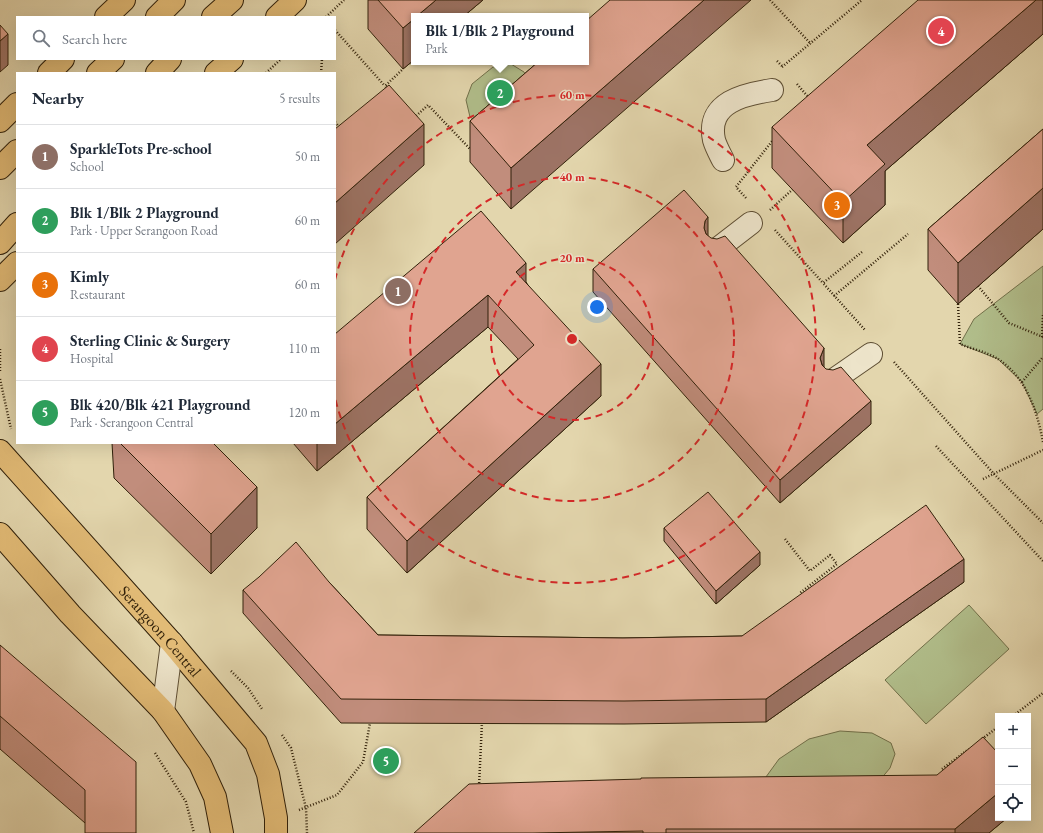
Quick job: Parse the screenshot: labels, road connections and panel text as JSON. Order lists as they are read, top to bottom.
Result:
{
  "streets": {
    "main road": ["Serangoon Central"]
  },
  "page": {
    "popup": ["Blk 1/Blk 2 Playground", "Park"],
    "pins": [
      "4",
      "2",
      "3",
      "1",
      "5"
    ],
    "search": "Search here",
    "heading": ["Nearby", "5 results"],
    "list": [
      {
        "mark": "1",
        "name": "SparkleTots Pre-school",
        "note": "School",
        "value": "50 m"
      },
      {
        "mark": "2",
        "name": "Blk 1/Blk 2 Playground",
        "note": "Park · Upper Serangoon Road",
        "value": "60 m"
      },
      {
        "mark": "3",
        "name": "Kimly",
        "note": "Restaurant",
        "value": "60 m"
      },
      {
        "mark": "4",
        "name": "Sterling Clinic & Surgery",
        "note": "Hospital",
        "value": "110 m"
      },
      {
        "mark": "5",
        "name": "Blk 420/Blk 421 Playground",
        "note": "Park · Serangoon Central",
        "value": "120 m"
      }
    ],
    "map_buttons": ["+", "−"]
  },
  "rings": ["60 m", "40 m", "20 m"]
}
